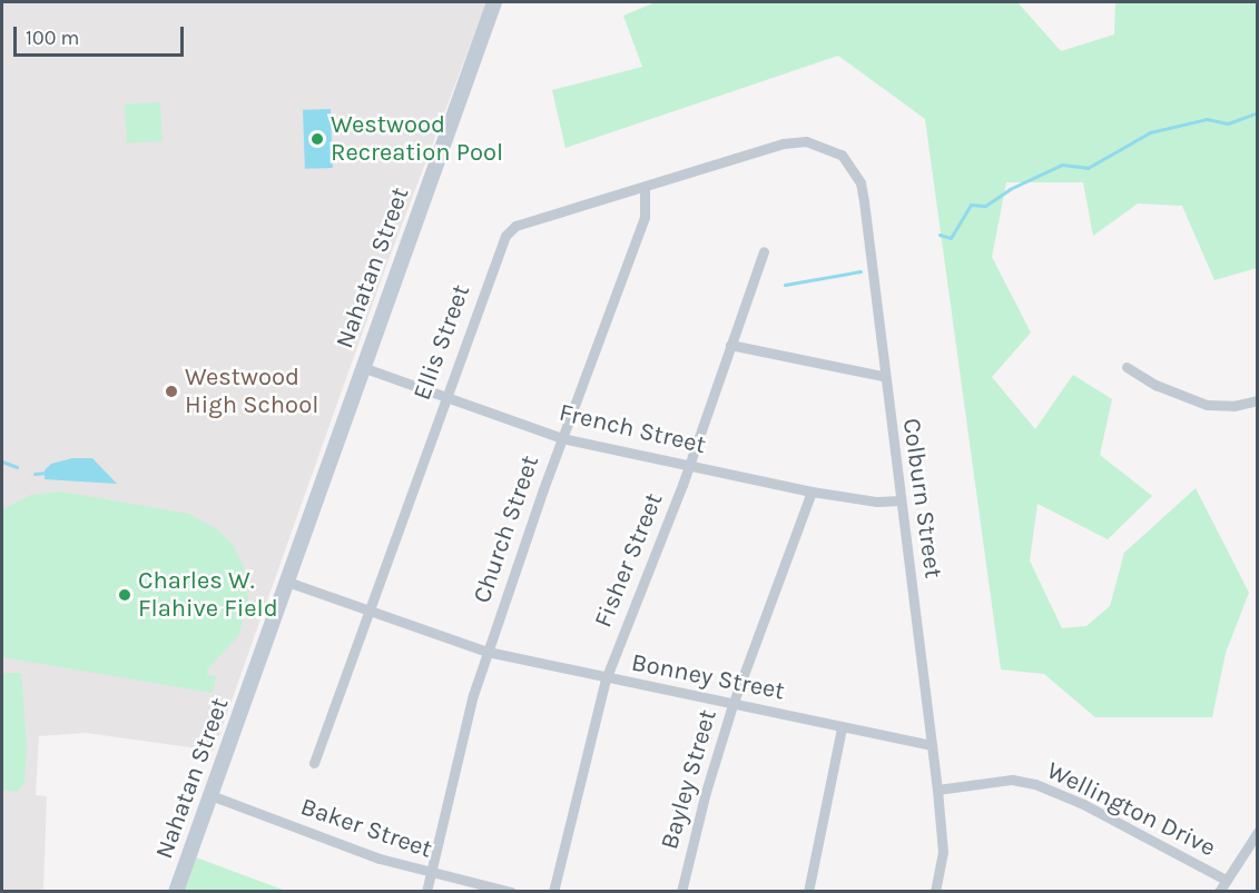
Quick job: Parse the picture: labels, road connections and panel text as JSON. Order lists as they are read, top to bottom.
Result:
{
  "streets": {
    "main road": ["Nahatan Street"],
    "street": [
      "Ellis Street",
      "French Street",
      "Colburn Street",
      "Church Street",
      "Fisher Street",
      "Bonney Street",
      "Bayley Street",
      "Wellington Drive",
      "Baker Street"
    ]
  },
  "crossings": [
    ["Nahatan Street", "French Street"],
    ["Nahatan Street", "Bonney Street"],
    ["Nahatan Street", "Baker Street"],
    ["Ellis Street", "French Street"],
    ["Ellis Street", "Colburn Street"],
    ["Ellis Street", "Church Street"],
    ["Ellis Street", "Bonney Street"],
    ["French Street", "Colburn Street"],
    ["French Street", "Church Street"],
    ["French Street", "Fisher Street"],
    ["French Street", "Bayley Street"],
    ["Colburn Street", "Bonney Street"],
    ["Colburn Street", "Wellington Drive"],
    ["Church Street", "Bonney Street"],
    ["Church Street", "Baker Street"],
    ["Fisher Street", "Bonney Street"],
    ["Bonney Street", "Bayley Street"]
  ],
  "places": ["Westwood Recreation Pool", "Westwood High School", "Charles W. Flahive Field"],
  "scale_bar": "100 m"
}
